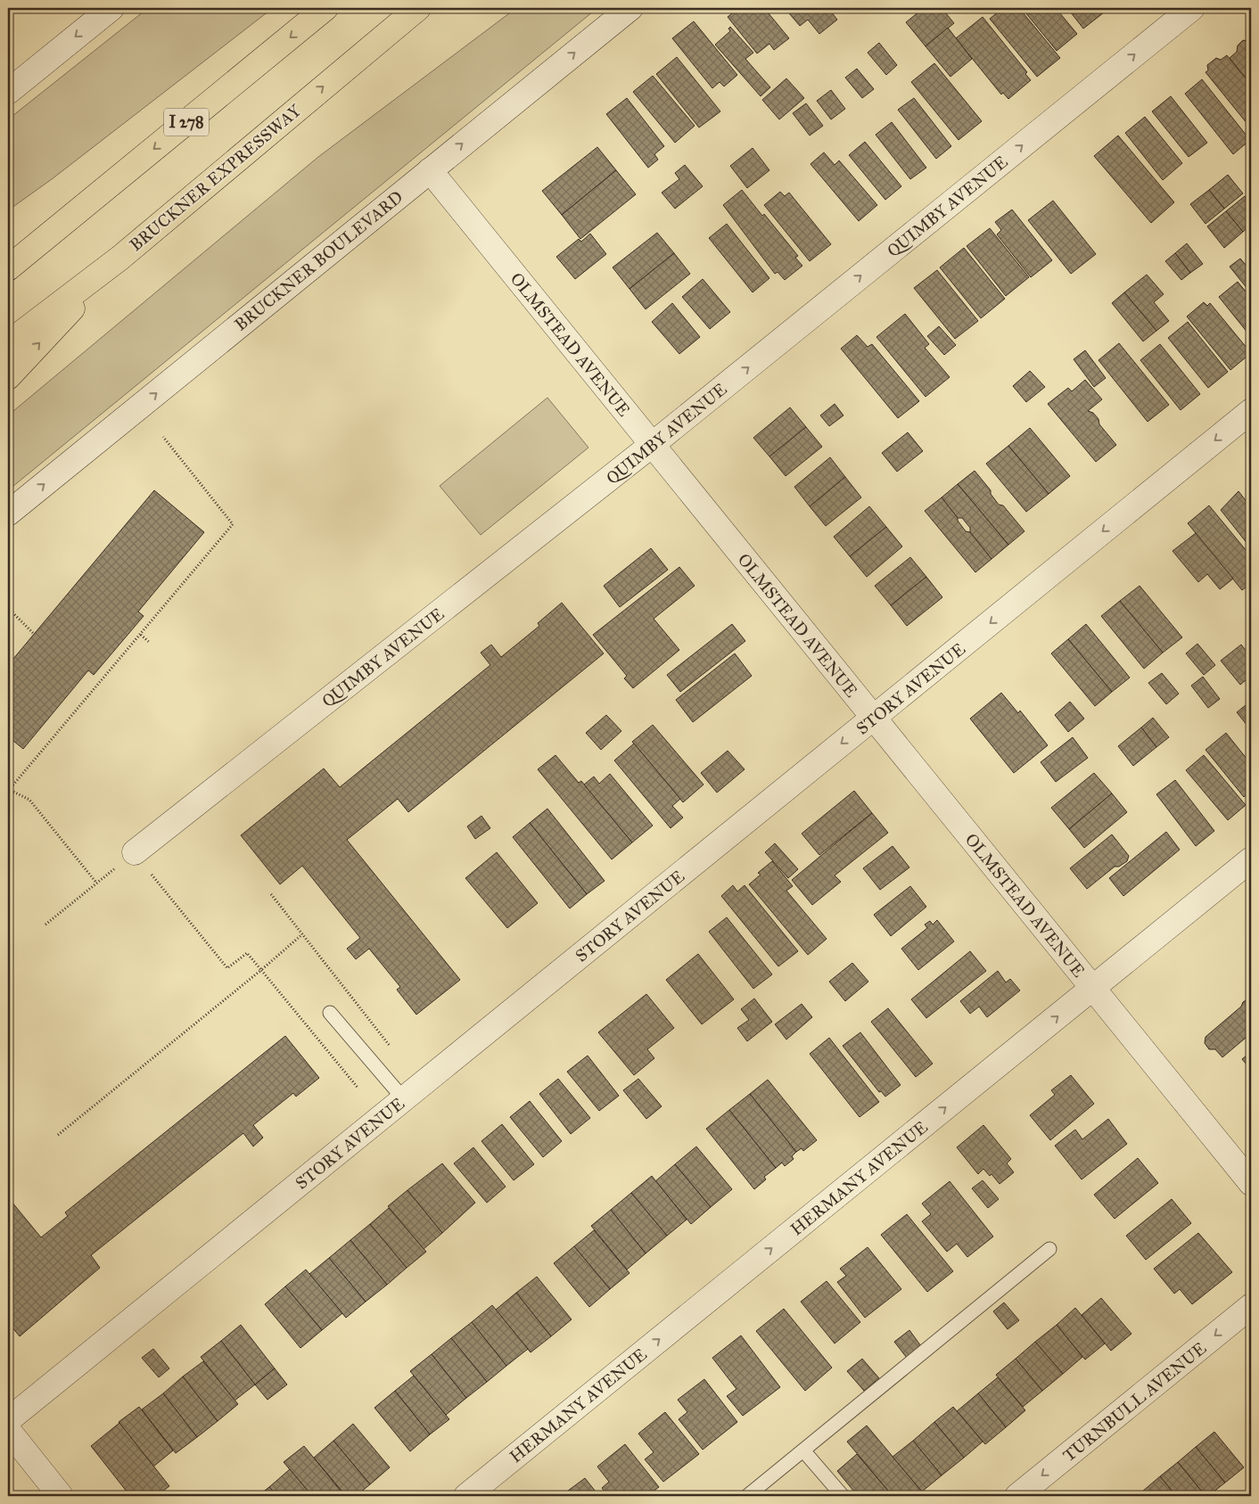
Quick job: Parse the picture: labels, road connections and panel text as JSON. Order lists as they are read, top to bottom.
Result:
{
  "streets": {
    "highway": ["I 278", "BRUCKNER EXPRESSWAY"],
    "street": [
      "QUIMBY AVENUE",
      "BRUCKNER BOULEVARD",
      "OLMSTEAD AVENUE",
      "STORY AVENUE",
      "HERMANY AVENUE",
      "TURNBULL AVENUE"
    ]
  },
  "crossings": [
    ["QUIMBY AVENUE", "OLMSTEAD AVENUE"],
    ["BRUCKNER BOULEVARD", "OLMSTEAD AVENUE"],
    ["OLMSTEAD AVENUE", "STORY AVENUE"],
    ["OLMSTEAD AVENUE", "HERMANY AVENUE"]
  ],
  "one_way": [
    "QUIMBY AVENUE",
    "BRUCKNER BOULEVARD",
    "STORY AVENUE",
    "HERMANY AVENUE",
    "TURNBULL AVENUE"
  ]
}
